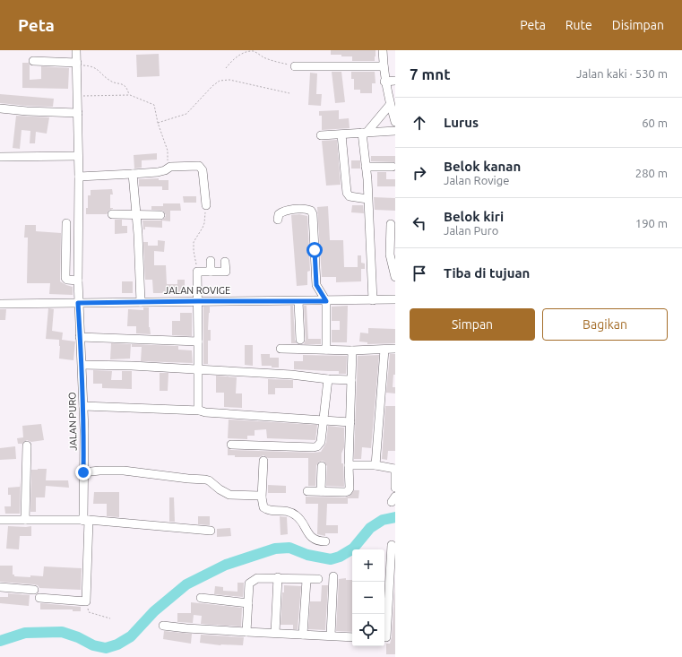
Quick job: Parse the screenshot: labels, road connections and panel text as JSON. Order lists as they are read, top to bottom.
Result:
{
  "streets": {
    "street": ["JALAN ROVIGE", "JALAN PURO"]
  },
  "crossings": [
    ["JALAN ROVIGE", "JALAN PURO"]
  ],
  "page": {
    "header": "Peta",
    "nav": ["Peta", "Rute", "Disimpan"],
    "heading": ["7 mnt", "Jalan kaki · 530 m"],
    "list": [
      ["Lurus", "60 m"],
      ["Belok kanan", "Jalan Rovige", "280 m"],
      ["Belok kiri", "Jalan Puro", "190 m"],
      "Tiba di tujuan"
    ],
    "buttons": ["Simpan", "Bagikan"],
    "map_buttons": ["+", "−"]
  }
}
